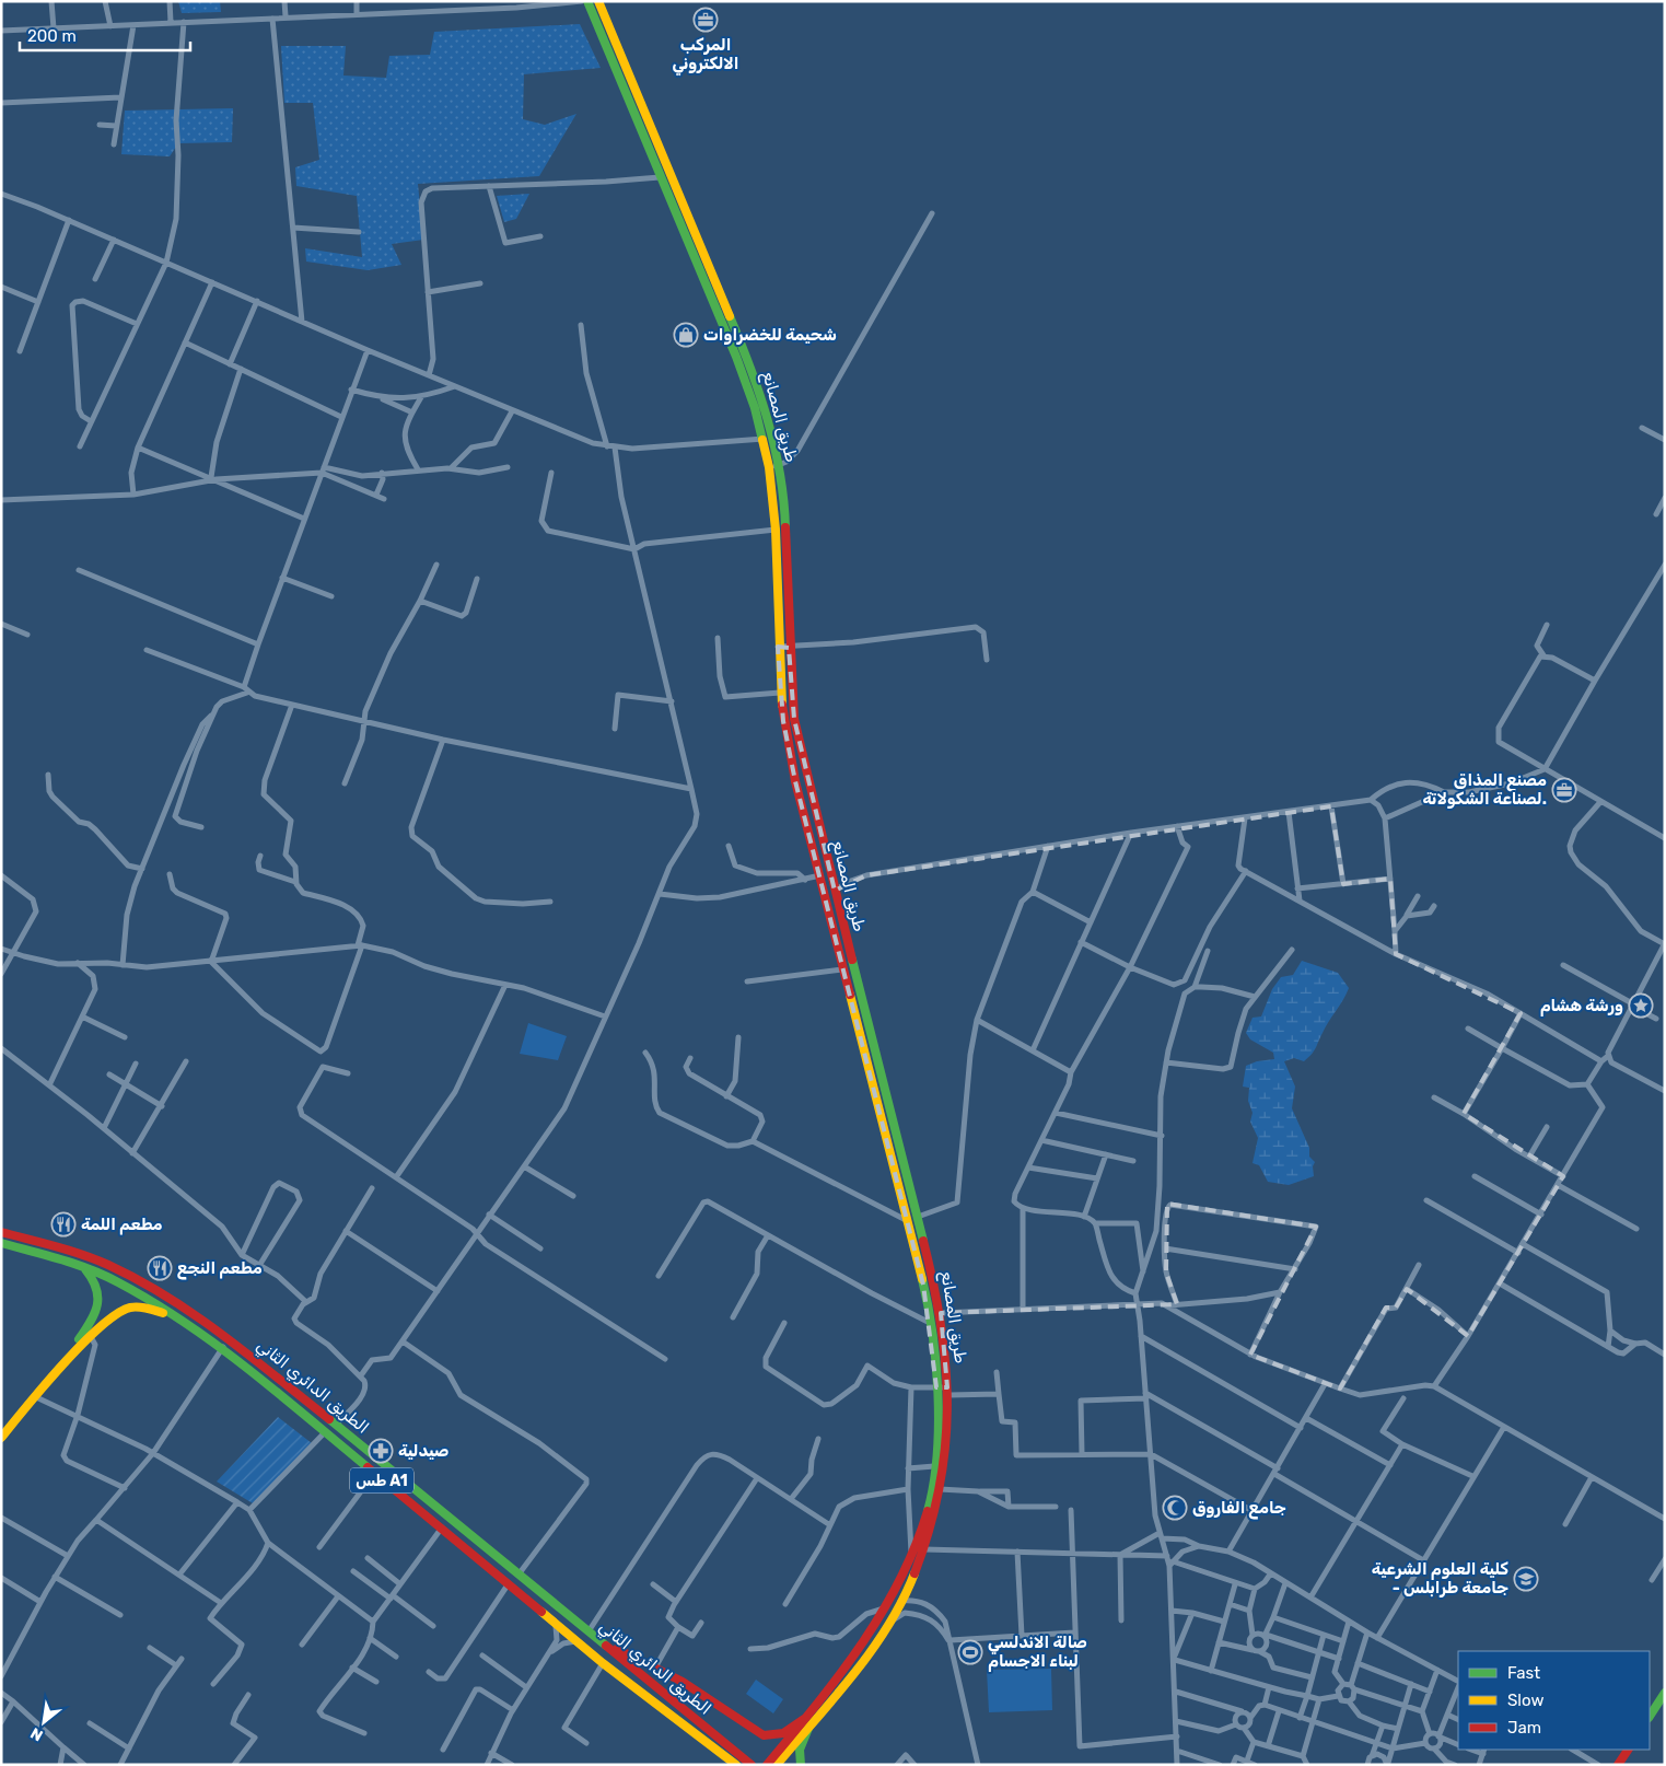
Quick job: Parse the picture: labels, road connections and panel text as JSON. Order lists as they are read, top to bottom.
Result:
{
  "streets": {
    "main road": ["طريق المصانع", "الطريق الدائري الثاني", "طس A1"]
  },
  "places": {
    "office": ["المركب الالكتروني", "مصنع المذاق لصناعة الشكولاتة."],
    "shop": ["شحيمة للخضراوات"],
    "place": ["ورشة هشام"],
    "restaurant": ["مطعم اللمة", "مطعم النجع"],
    "pharmacy": ["صيدلية"],
    "mosque": ["جامع الفاروق"],
    "school or university": ["كلية العلوم الشرعية - جامعة طرابلس"],
    "sports": ["صالة الاندلسي لبناء الاجسام"]
  },
  "legend": ["Fast", "Slow", "Jam"],
  "scale_bar": "200 m",
  "north": "bottom left"
}
